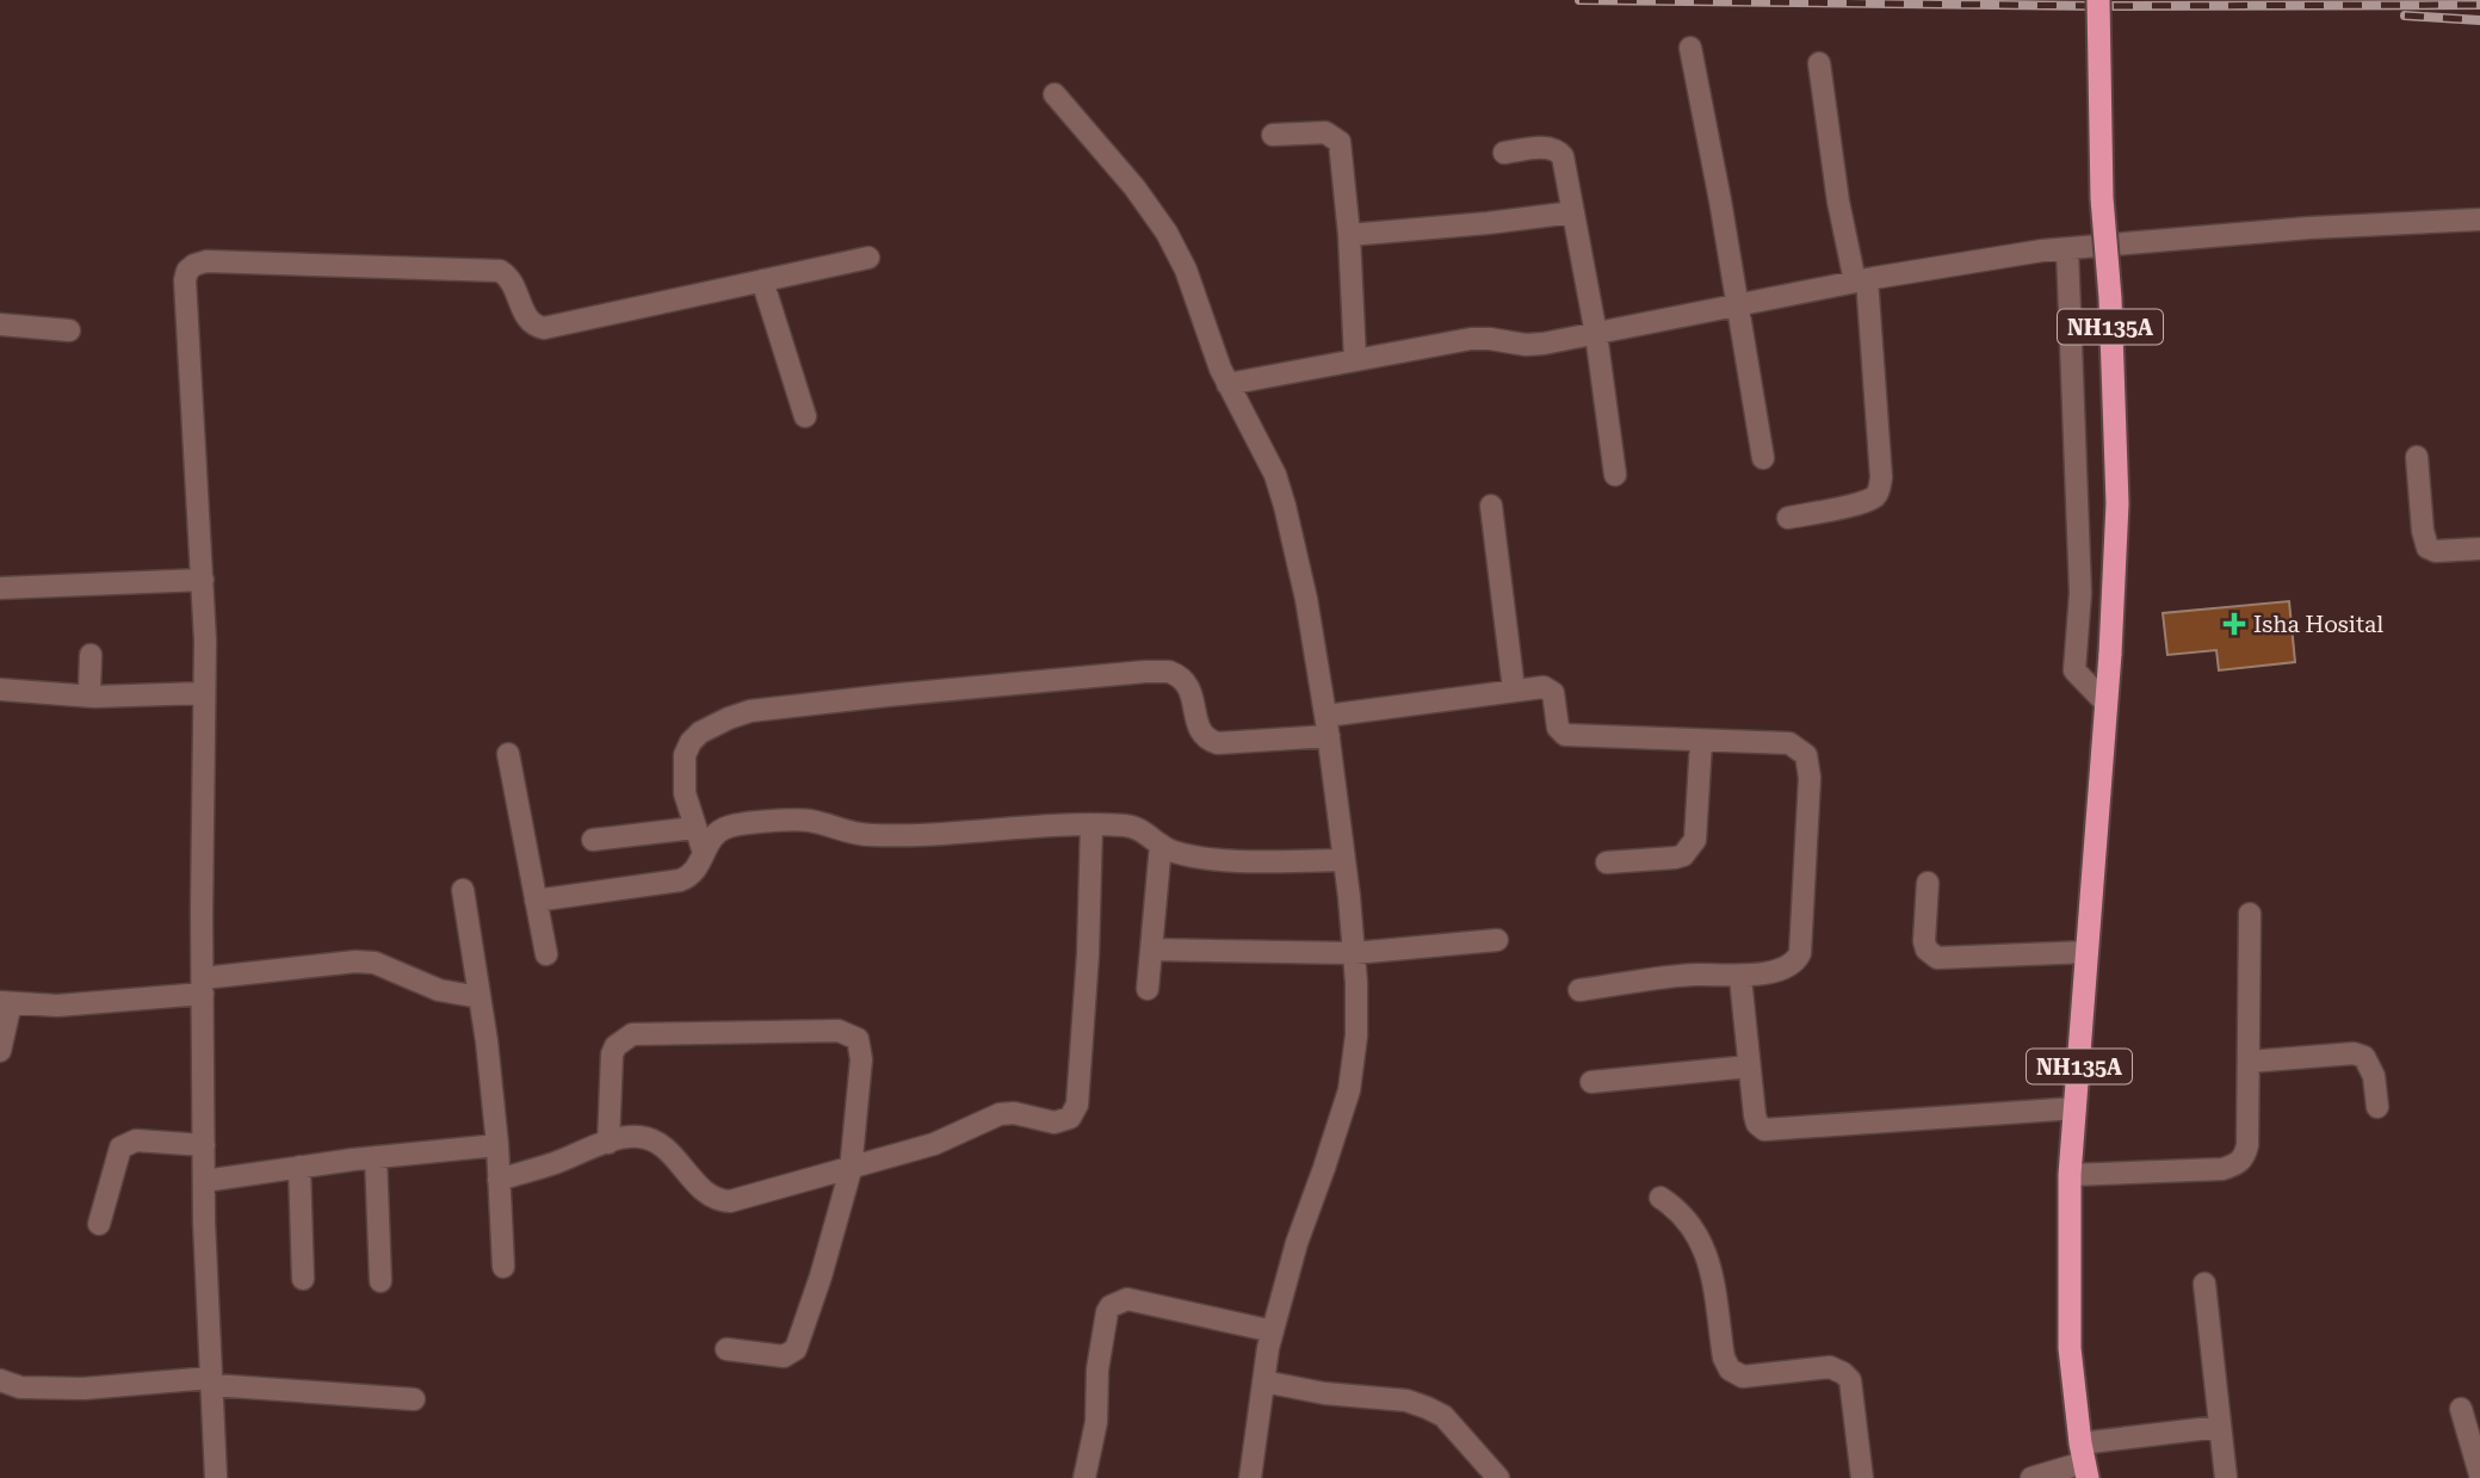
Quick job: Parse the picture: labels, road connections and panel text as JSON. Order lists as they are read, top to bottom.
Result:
{
  "streets": {
    "highway": ["NH135A"]
  },
  "places": {
    "health": ["Isha Hosital"]
  }
}
